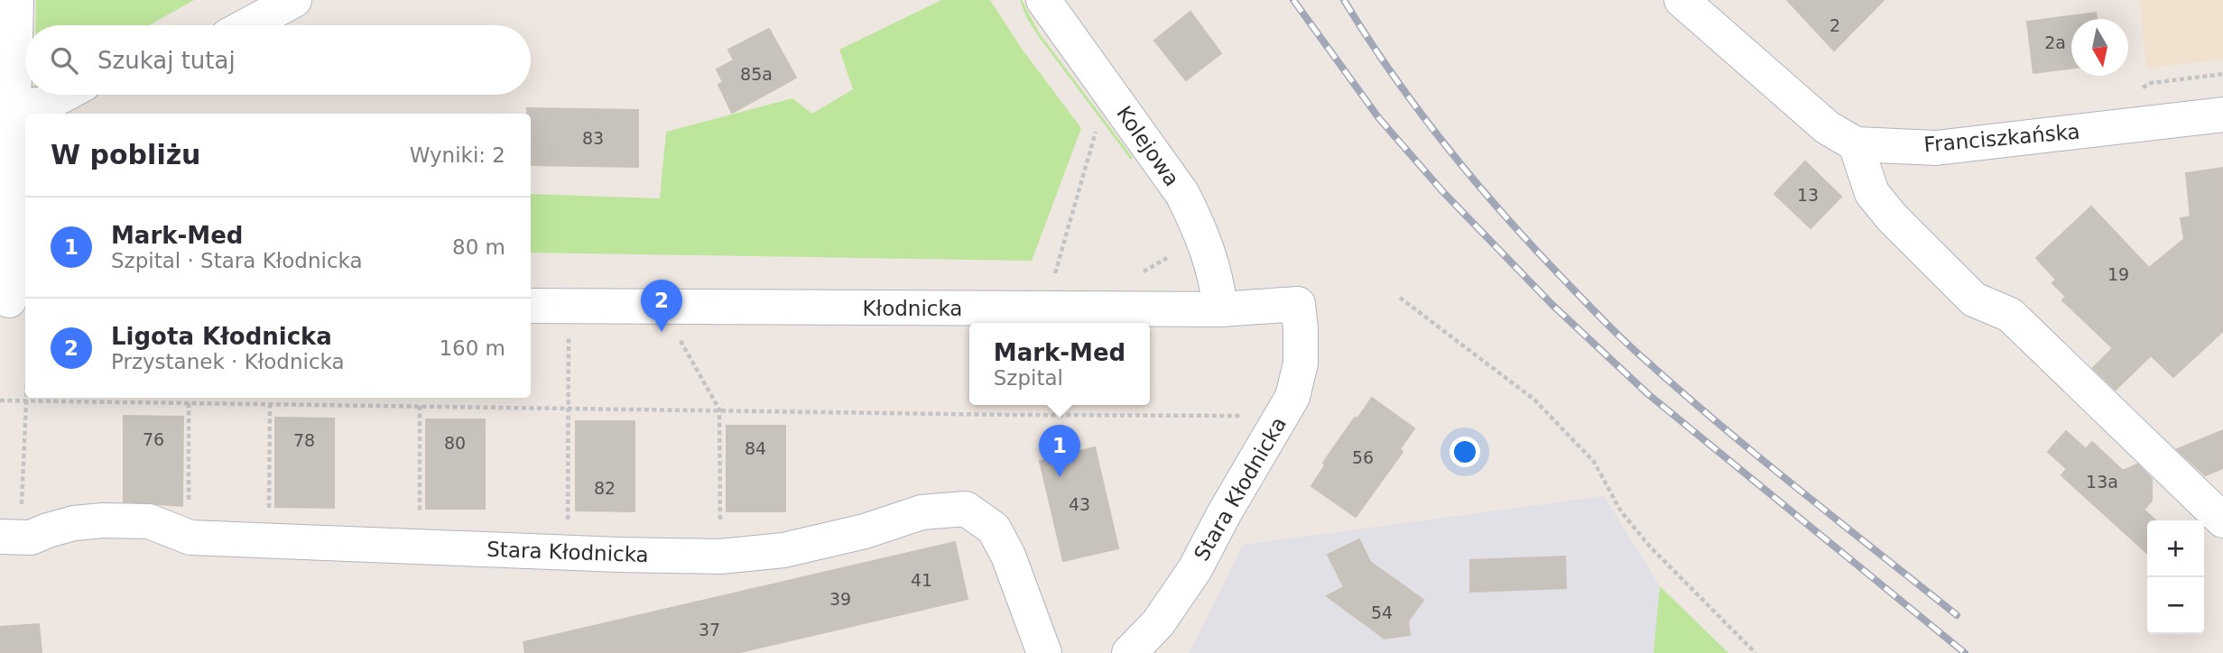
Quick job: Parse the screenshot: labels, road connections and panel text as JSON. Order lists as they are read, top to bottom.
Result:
{
  "streets": {
    "street": [
      "Franciszkańska",
      "Kolejowa",
      "Kłodnicka",
      "Stara Kłodnicka"
    ]
  },
  "crossings": [
    ["Kolejowa", "Kłodnicka"],
    ["Kłodnicka", "Stara Kłodnicka"]
  ],
  "house_numbers": [
    "2",
    "2a",
    "85a",
    "83",
    "13",
    "19",
    "76",
    "78",
    "80",
    "84",
    "56",
    "13a",
    "82",
    "43",
    "41",
    "39",
    "54",
    "37"
  ],
  "north": "bottom",
  "page": {
    "search": "Szukaj tutaj",
    "heading": ["W pobliżu", "Wyniki: 2"],
    "list": [
      {
        "mark": "1",
        "name": "Mark-Med",
        "note": "Szpital · Stara Kłodnicka",
        "value": "80 m"
      },
      {
        "mark": "2",
        "name": "Ligota Kłodnicka",
        "note": "Przystanek · Kłodnicka",
        "value": "160 m"
      }
    ],
    "pins": ["2", "1"],
    "popup": ["Mark-Med", "Szpital"],
    "map_buttons": ["+", "−"]
  }
}
